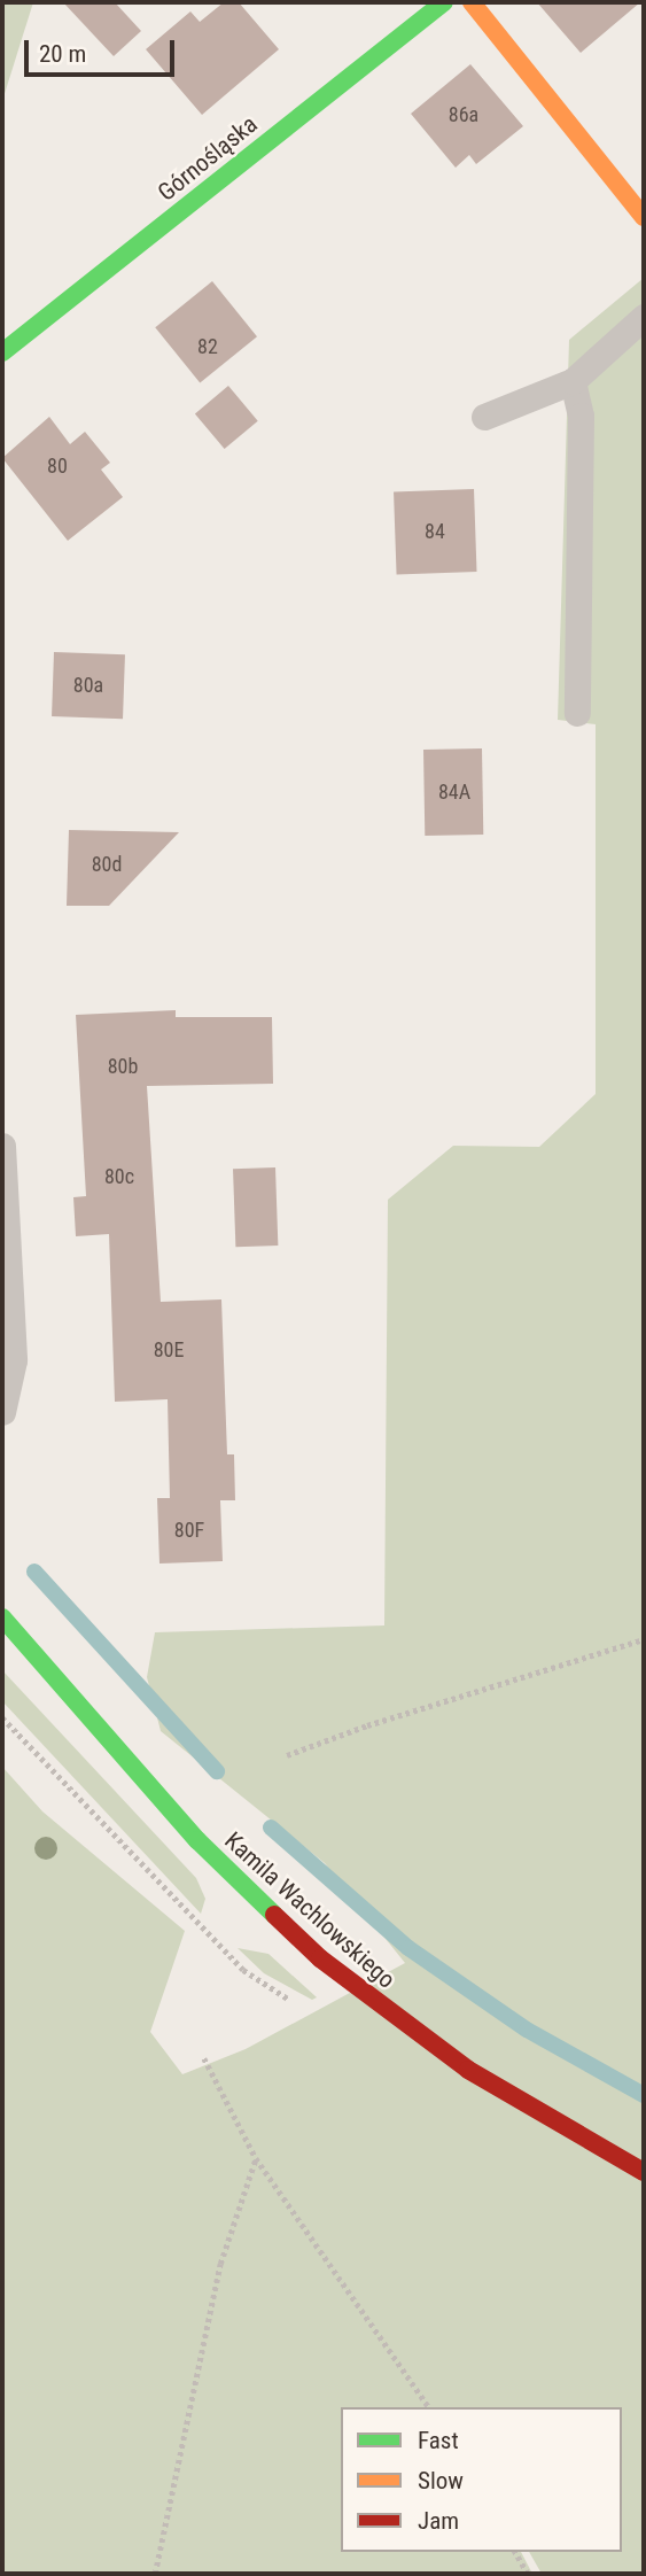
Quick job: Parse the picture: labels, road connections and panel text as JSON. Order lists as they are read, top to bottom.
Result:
{
  "streets": {
    "street": ["Górnośląska", "Kamila Wachlowskiego"]
  },
  "house_numbers": [
    "86a",
    "82",
    "80",
    "84",
    "80a",
    "84A",
    "80d",
    "80b",
    "80c",
    "80E",
    "80F"
  ],
  "legend": ["Fast", "Slow", "Jam"],
  "scale_bar": "20 m"
}
